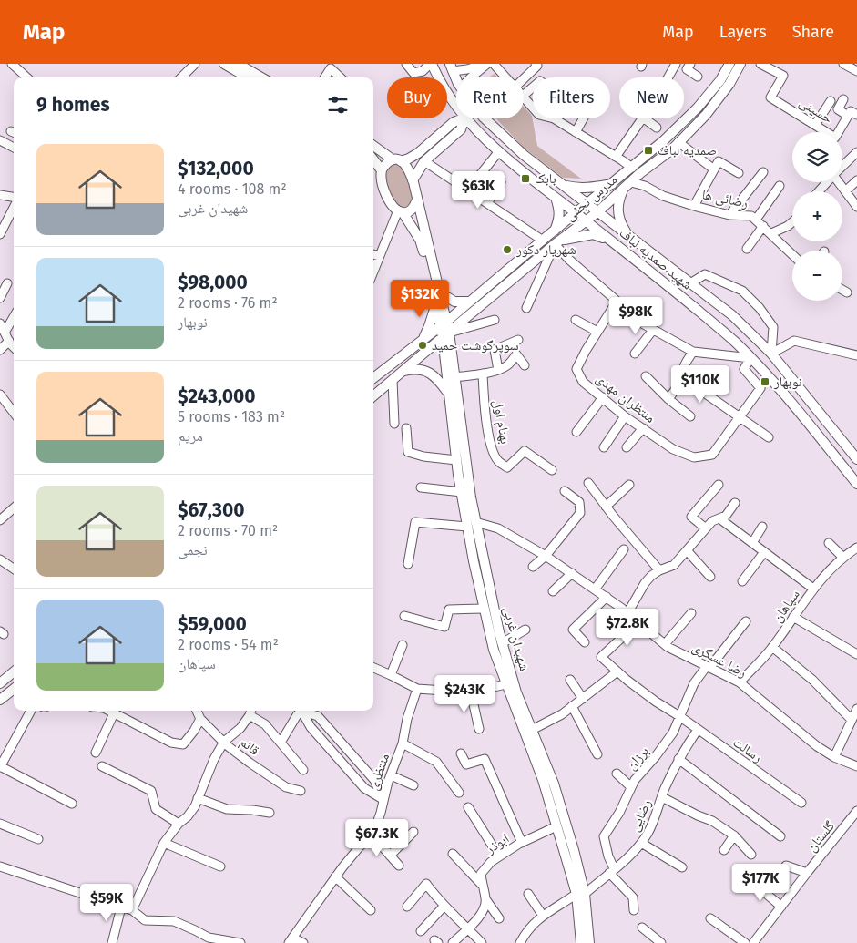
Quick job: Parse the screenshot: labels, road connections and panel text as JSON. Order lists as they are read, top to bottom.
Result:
{
  "streets": {
    "main road": ["مدرس نجفی", "شهید صمدیه لباف", "شهیدان غربی"],
    "street": [
      "حسینی",
      "رضائی ها",
      "منتظران مهدی",
      "بهنام اول",
      "سپاهان",
      "رضا عسگری",
      "قائم",
      "رسالت",
      "برزان",
      "منتظری",
      "رضایی",
      "گلستان",
      "ابوذر"
    ]
  },
  "crossings": [
    ["مدرس نجفی", "رضائی ها"],
    ["مدرس نجفی", "شهید صمدیه لباف"],
    ["مدرس نجفی", "شهیدان غربی"],
    ["سپاهان", "رضا عسگری"],
    ["شهیدان غربی", "رضا عسگری"],
    ["شهیدان غربی", "رضایی"],
    ["شهیدان غربی", "ابوذر"],
    ["رضا عسگری", "رسالت"],
    ["رضا عسگری", "برزان"],
    ["رسالت", "برزان"],
    ["رسالت", "رضایی"],
    ["برزان", "رضایی"]
  ],
  "places": {
    "transit": ["صمدیه لباف", "بابک", "نوبهار"],
    "other": ["شهریار دکور", "سوپرگوشت حمید"]
  },
  "page": {
    "header": "Map",
    "nav": ["Map", "Layers", "Share"],
    "chip": [
      "Buy",
      "Rent",
      "Filters",
      "New"
    ],
    "heading": "9 homes",
    "map_buttons": ["+", "−"],
    "list": [
      {
        "name": "$132,000",
        "note": "4 rooms · 108 m² · شهیدان غربی"
      },
      {
        "name": "$98,000",
        "note": "2 rooms · 76 m² · نوبهار"
      },
      {
        "name": "$243,000",
        "note": "5 rooms · 183 m² · مریم"
      },
      {
        "name": "$67,300",
        "note": "2 rooms · 70 m² · نجمی"
      },
      {
        "name": "$59,000",
        "note": "2 rooms · 54 m² · سپاهان"
      }
    ],
    "price": [
      "$63K",
      "$132K",
      "$98K",
      "$110K",
      "$72.8K",
      "$243K",
      "$67.3K",
      "$177K",
      "$59K"
    ]
  }
}
